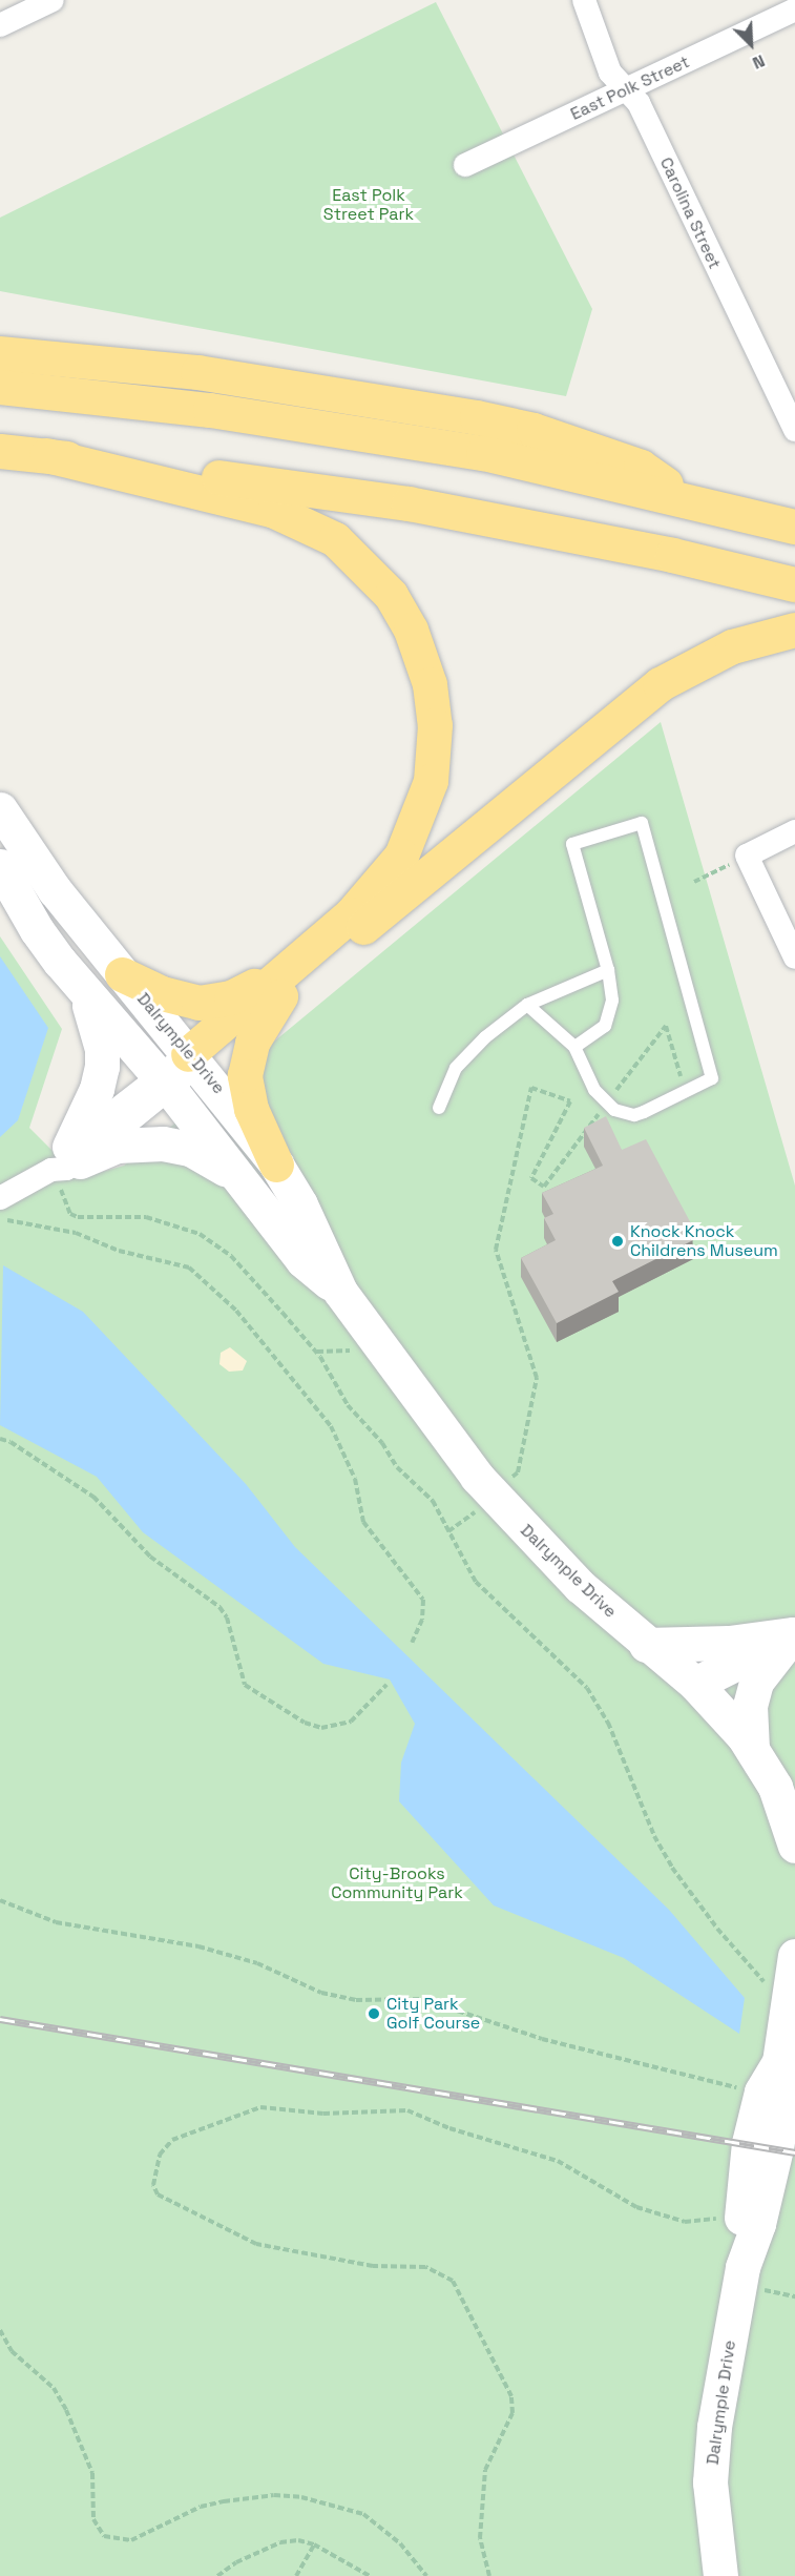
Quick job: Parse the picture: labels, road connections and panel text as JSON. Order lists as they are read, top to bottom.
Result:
{
  "streets": {
    "street": ["East Polk Street", "Carolina Street", "Dalrymple Drive"]
  },
  "crossings": [
    ["East Polk Street", "Carolina Street"]
  ],
  "parks": ["East Polk Street Park", "City-Brooks Community Park"],
  "places": ["Knock Knock Childrens Museum", "City Park Golf Course"],
  "north": "bottom right"
}
